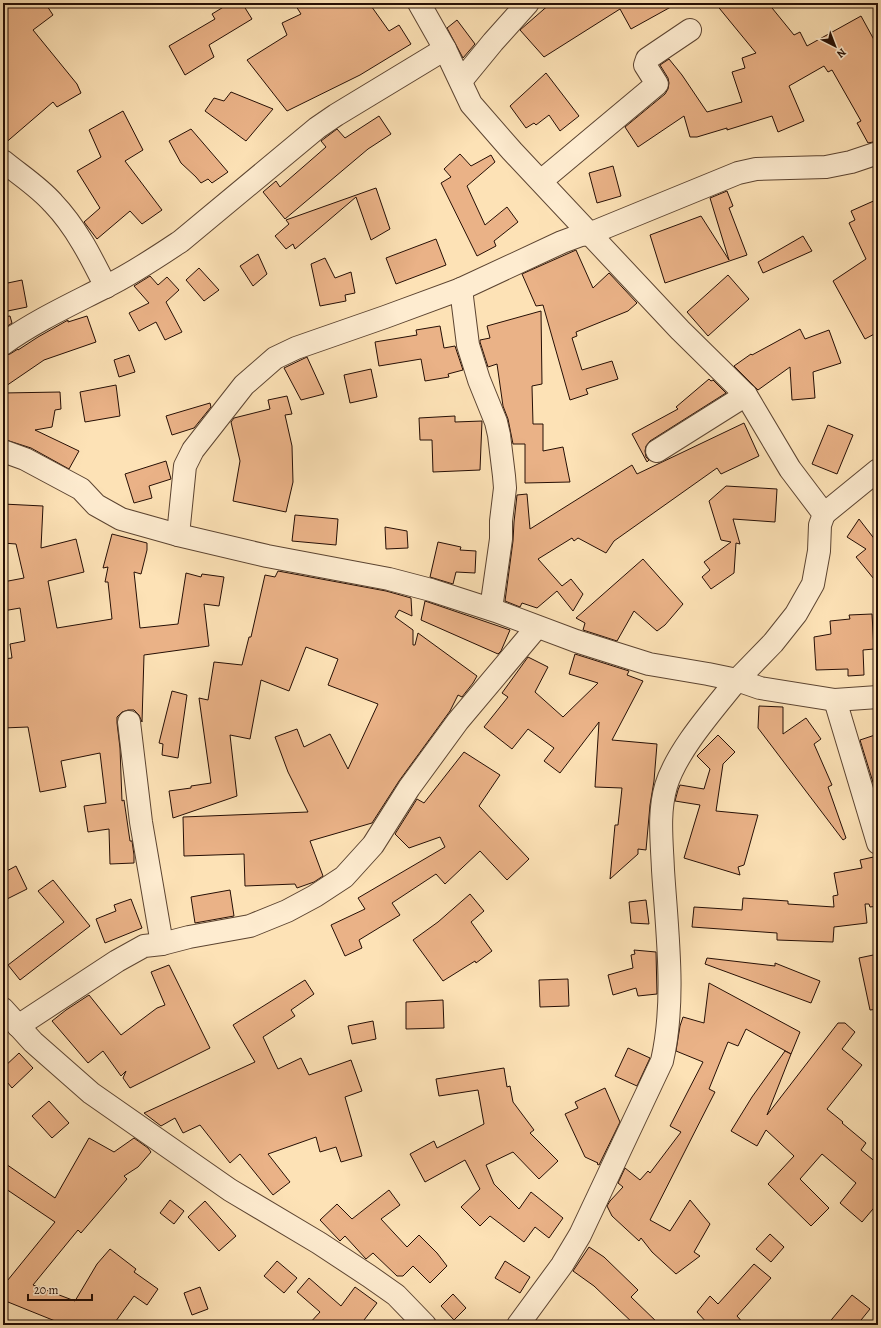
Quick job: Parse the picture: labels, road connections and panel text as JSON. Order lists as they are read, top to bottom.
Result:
{
  "scale_bar": "20 m",
  "north": "bottom right"
}
